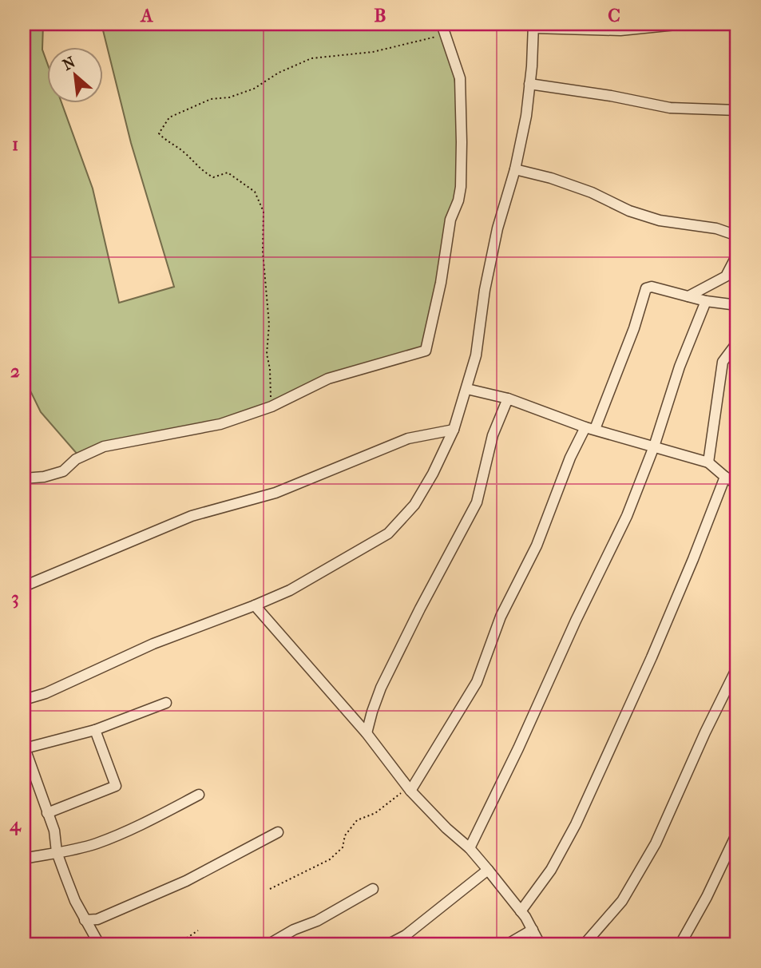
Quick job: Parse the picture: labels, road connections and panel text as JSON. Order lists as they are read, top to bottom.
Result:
{
  "north": "top left",
  "grid": {
    "columns": ["A", "B", "C"],
    "rows": [
      "1",
      "2",
      "3",
      "4"
    ]
  }
}
